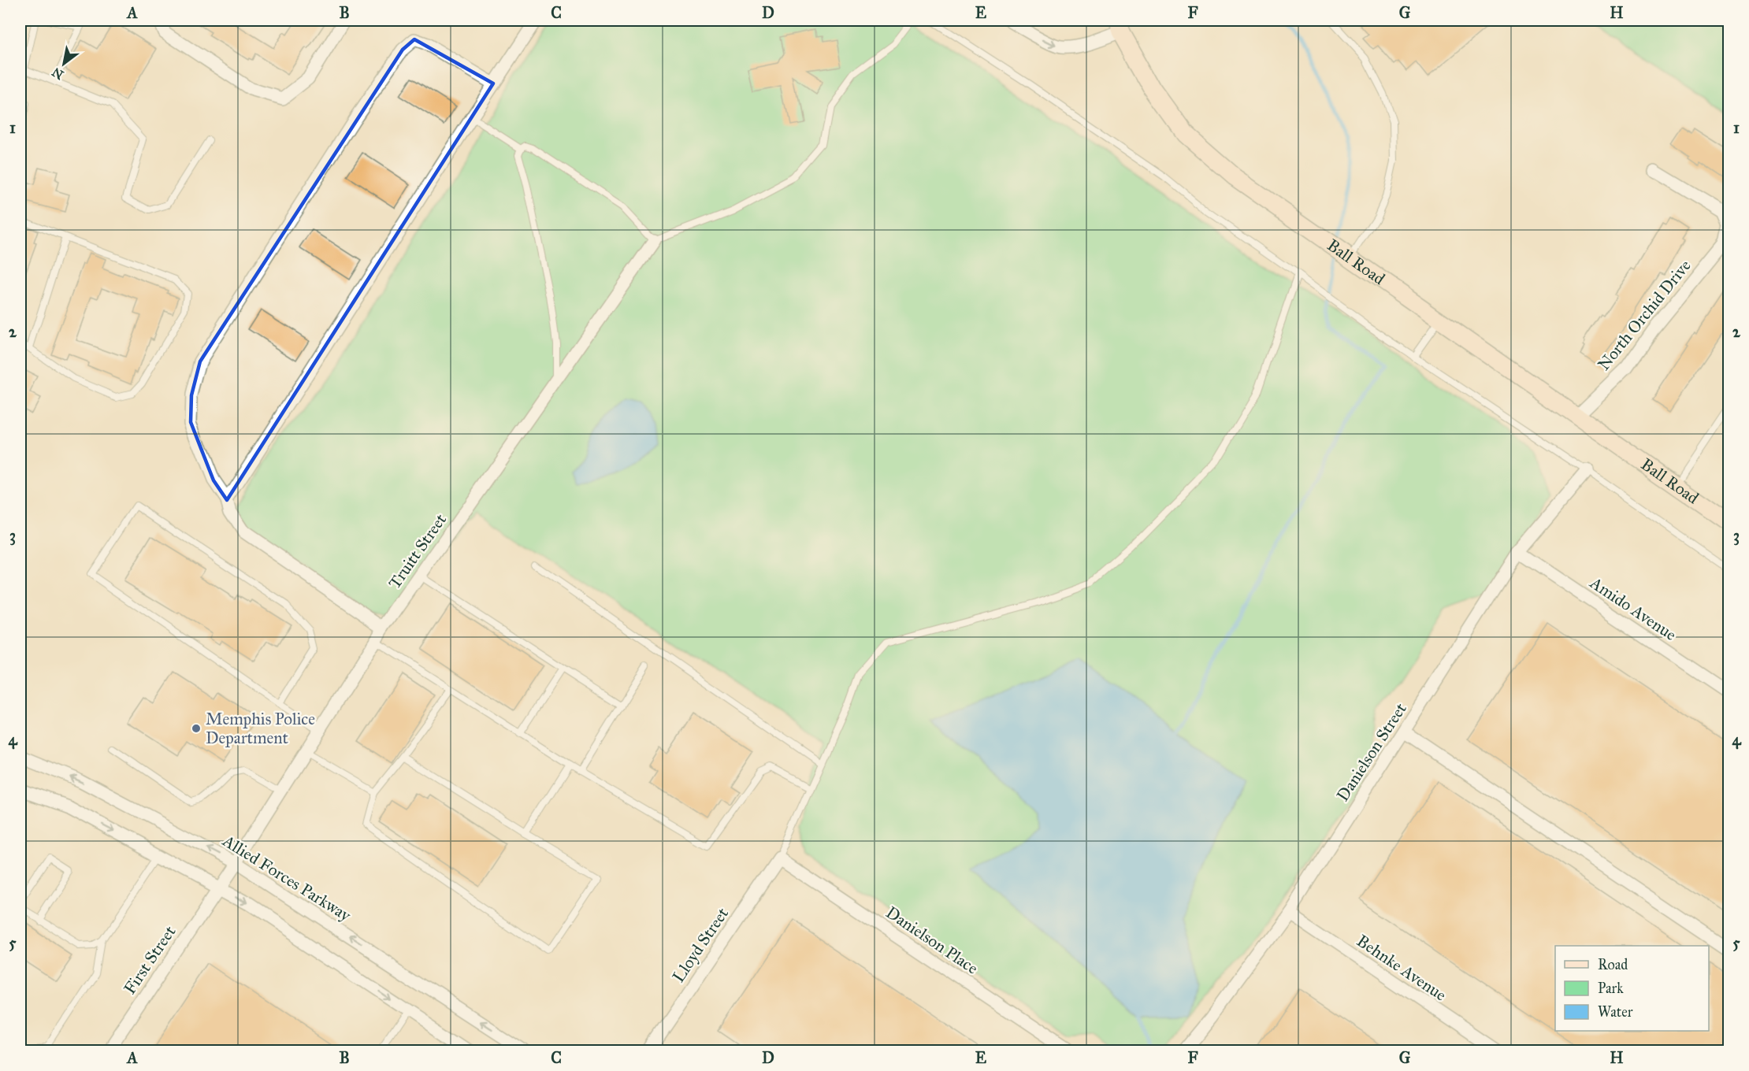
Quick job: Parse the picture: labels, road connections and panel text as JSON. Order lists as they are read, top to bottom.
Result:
{
  "streets": {
    "main road": ["Ball Road"],
    "street": [
      "North Orchid Drive",
      "Truitt Street",
      "Amido Avenue",
      "Danielson Street",
      "Allied Forces Parkway",
      "Danielson Place",
      "Lloyd Street",
      "First Street",
      "Behnke Avenue"
    ]
  },
  "crossings": [
    ["Ball Road", "North Orchid Drive"],
    ["Truitt Street", "Allied Forces Parkway"],
    ["Truitt Street", "First Street"],
    ["Amido Avenue", "Danielson Street"],
    ["Danielson Street", "Behnke Avenue"],
    ["Danielson Place", "Lloyd Street"]
  ],
  "places": ["Memphis Police Department"],
  "legend": ["Road", "Park", "Water"],
  "north": "bottom left",
  "grid": {
    "columns": [
      "A",
      "B",
      "C",
      "D",
      "E",
      "F",
      "G",
      "H"
    ],
    "rows": [
      "1",
      "2",
      "3",
      "4",
      "5"
    ]
  }
}
